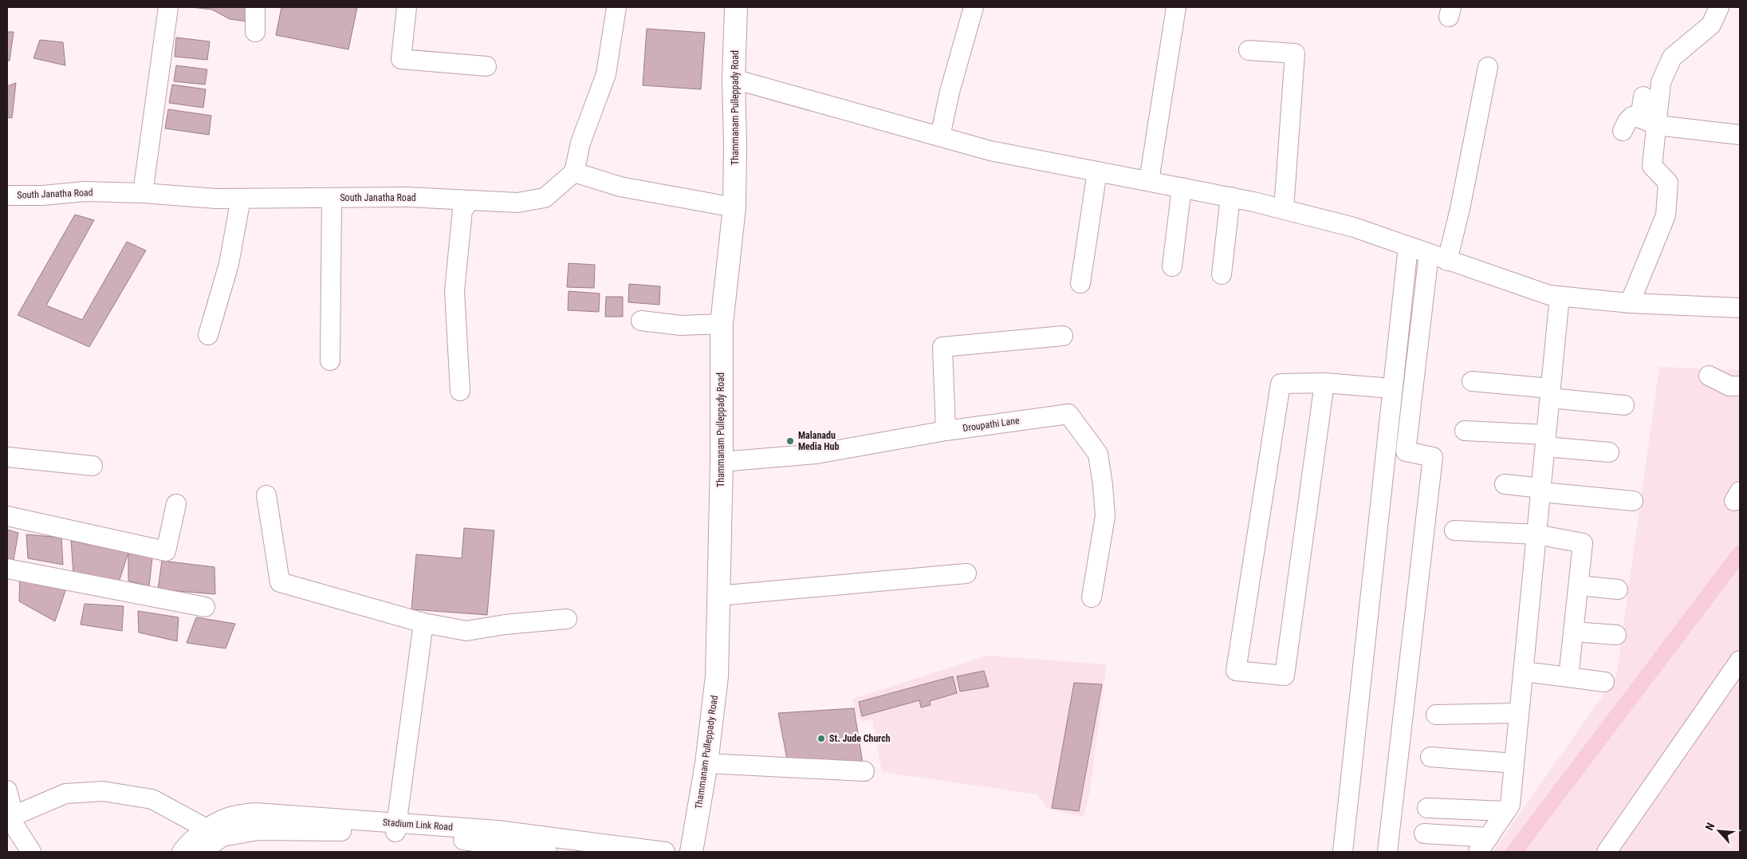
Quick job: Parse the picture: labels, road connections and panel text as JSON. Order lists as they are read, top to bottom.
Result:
{
  "streets": {
    "main road": ["Thammanam Pulleppady Road"],
    "street": ["South Janatha Road", "Droupathi Lane", "Stadium Link Road"]
  },
  "crossings": [
    ["Thammanam Pulleppady Road", "Droupathi Lane"]
  ],
  "places": ["Malanadu Media Hub", "St. Jude Church"],
  "north": "top left"
}
